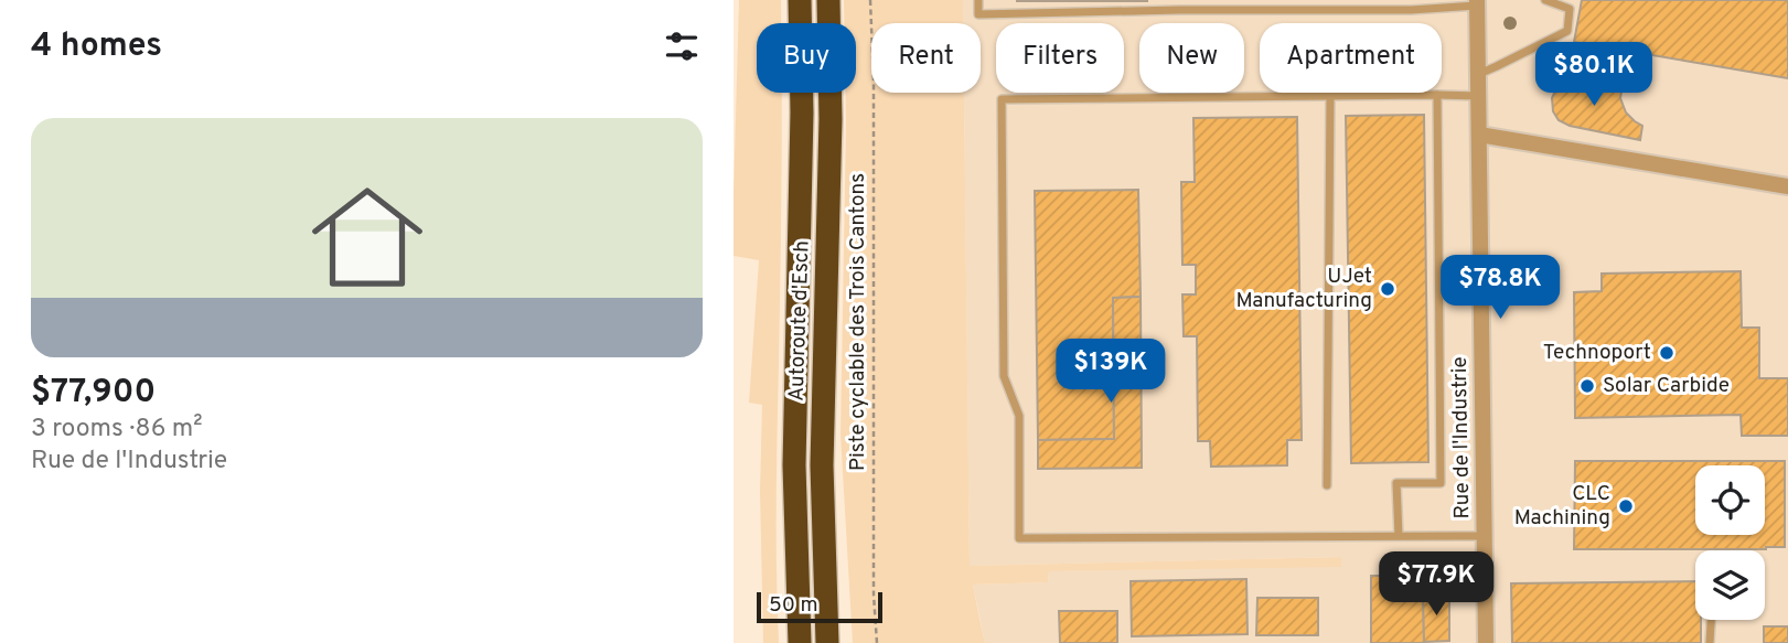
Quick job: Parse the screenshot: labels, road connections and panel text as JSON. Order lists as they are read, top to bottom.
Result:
{
  "streets": {
    "highway": ["Autoroute d'Esch"],
    "street": ["Rue de l'Industrie"],
    "path": ["Piste cyclable des Trois Cantons"]
  },
  "places": [
    "UJet Manufacturing",
    "Technoport",
    "Solar Carbide",
    "CLC Machining"
  ],
  "scale_bar": "50 m",
  "page": {
    "heading": "4 homes",
    "chip": [
      "Buy",
      "Rent",
      "Filters",
      "New",
      "Apartment"
    ],
    "price": [
      "$80.1K",
      "$78.8K",
      "$139K",
      "$77.9K"
    ],
    "list": [
      {
        "name": "$77,900",
        "note": "3 rooms · 86 m² · Rue de l'Industrie"
      }
    ],
    "scale": "50 m"
  }
}
